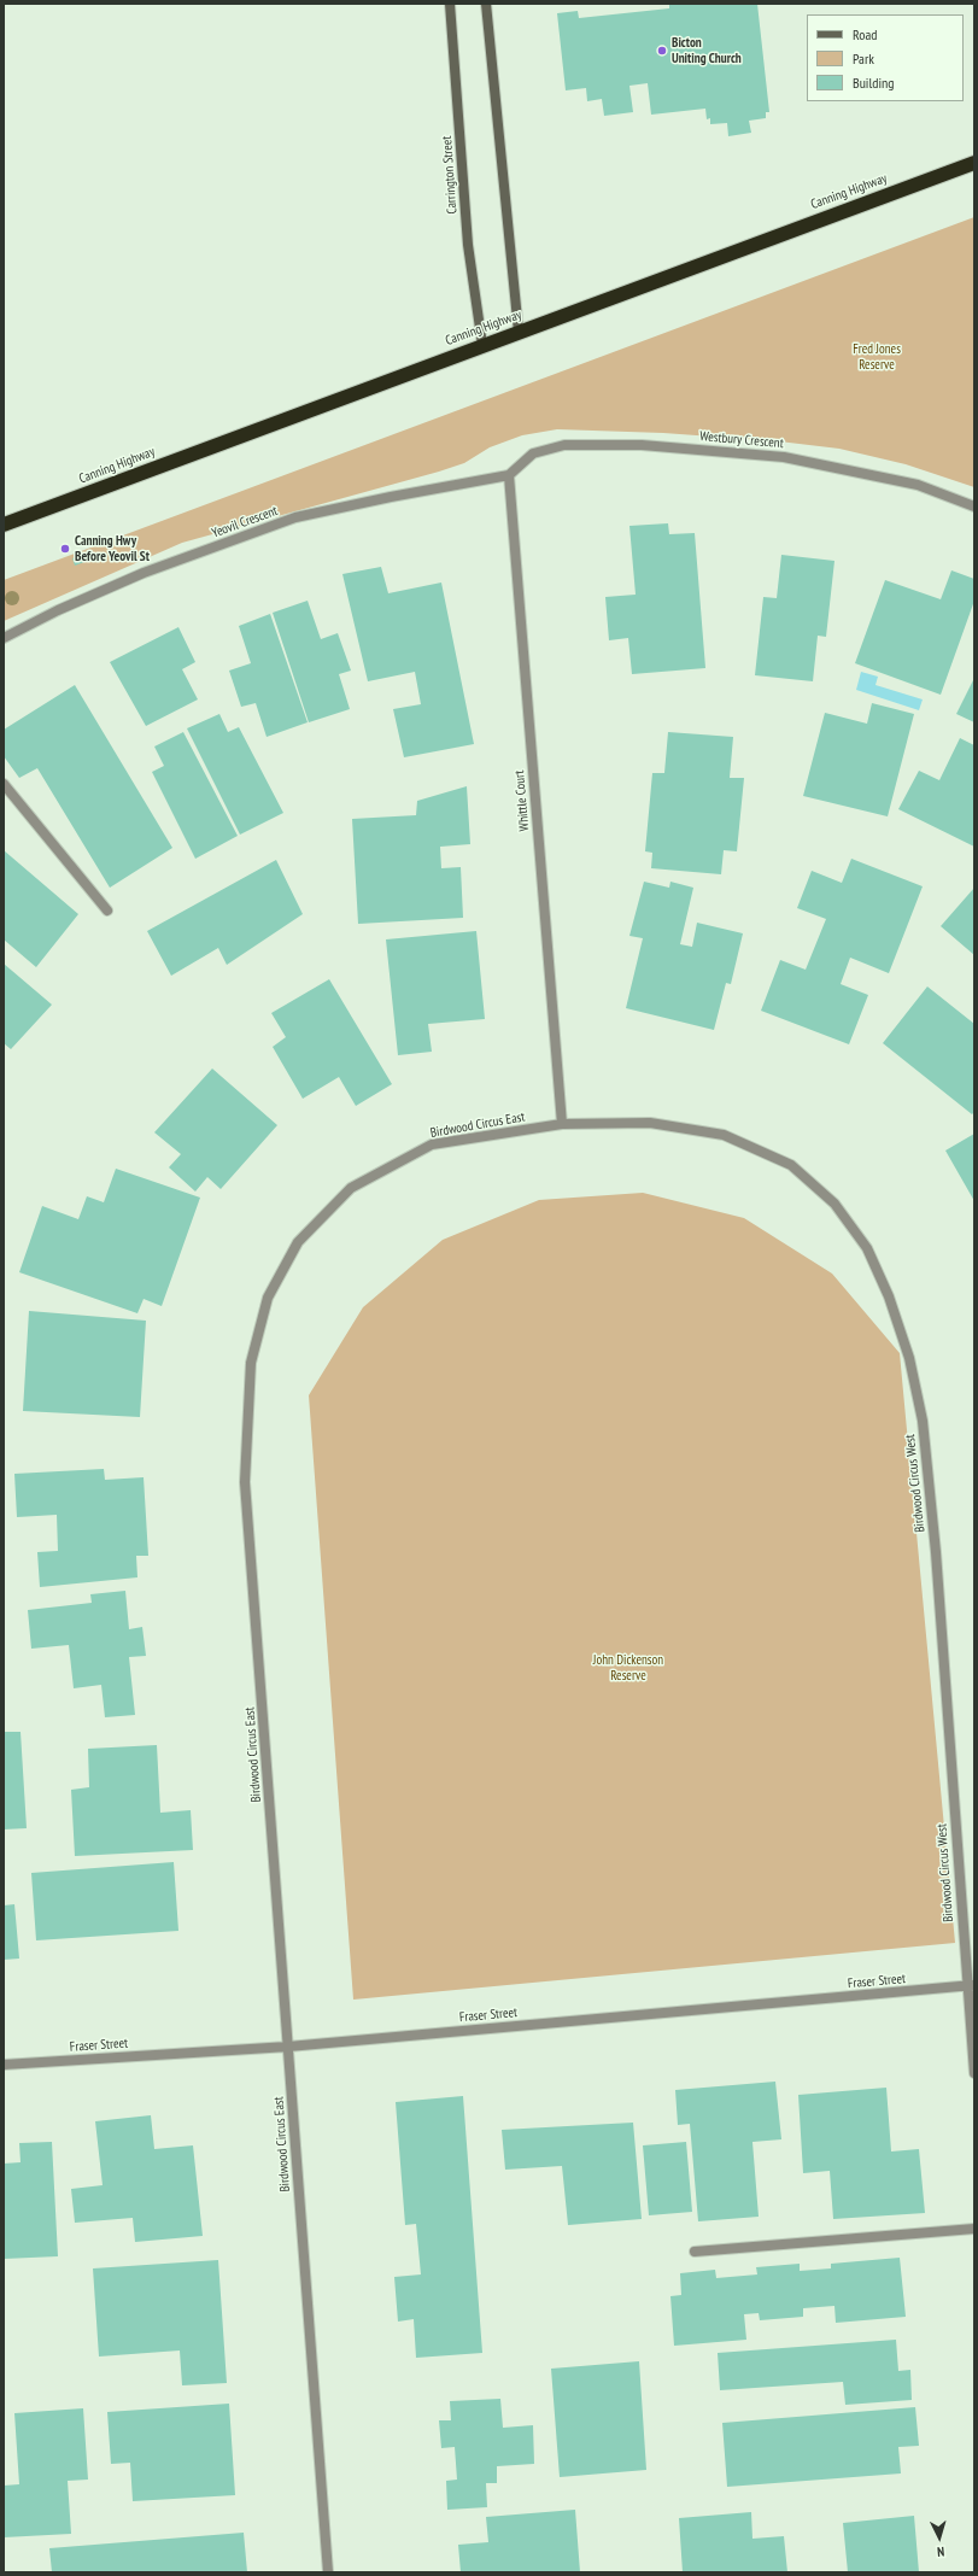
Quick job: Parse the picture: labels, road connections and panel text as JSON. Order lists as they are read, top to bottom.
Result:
{
  "streets": {
    "highway": ["Canning Highway"],
    "main road": ["Carrington Street"],
    "street": [
      "Westbury Crescent",
      "Yeovil Crescent",
      "Whittle Court",
      "Birdwood Circus East",
      "Birdwood Circus West",
      "Fraser Street"
    ]
  },
  "crossings": [
    ["Carrington Street", "Canning Highway"],
    ["Westbury Crescent", "Yeovil Crescent"],
    ["Westbury Crescent", "Whittle Court"],
    ["Yeovil Crescent", "Whittle Court"],
    ["Whittle Court", "Birdwood Circus East"],
    ["Whittle Court", "Birdwood Circus West"],
    ["Birdwood Circus East", "Birdwood Circus West"],
    ["Birdwood Circus East", "Fraser Street"],
    ["Birdwood Circus West", "Fraser Street"]
  ],
  "parks": ["Fred Jones Reserve", "John Dickenson Reserve"],
  "places": ["Bicton Uniting Church", "Canning Hwy Before Yeovil St"],
  "legend": ["Road", "Park", "Building"],
  "north": "bottom"
}
